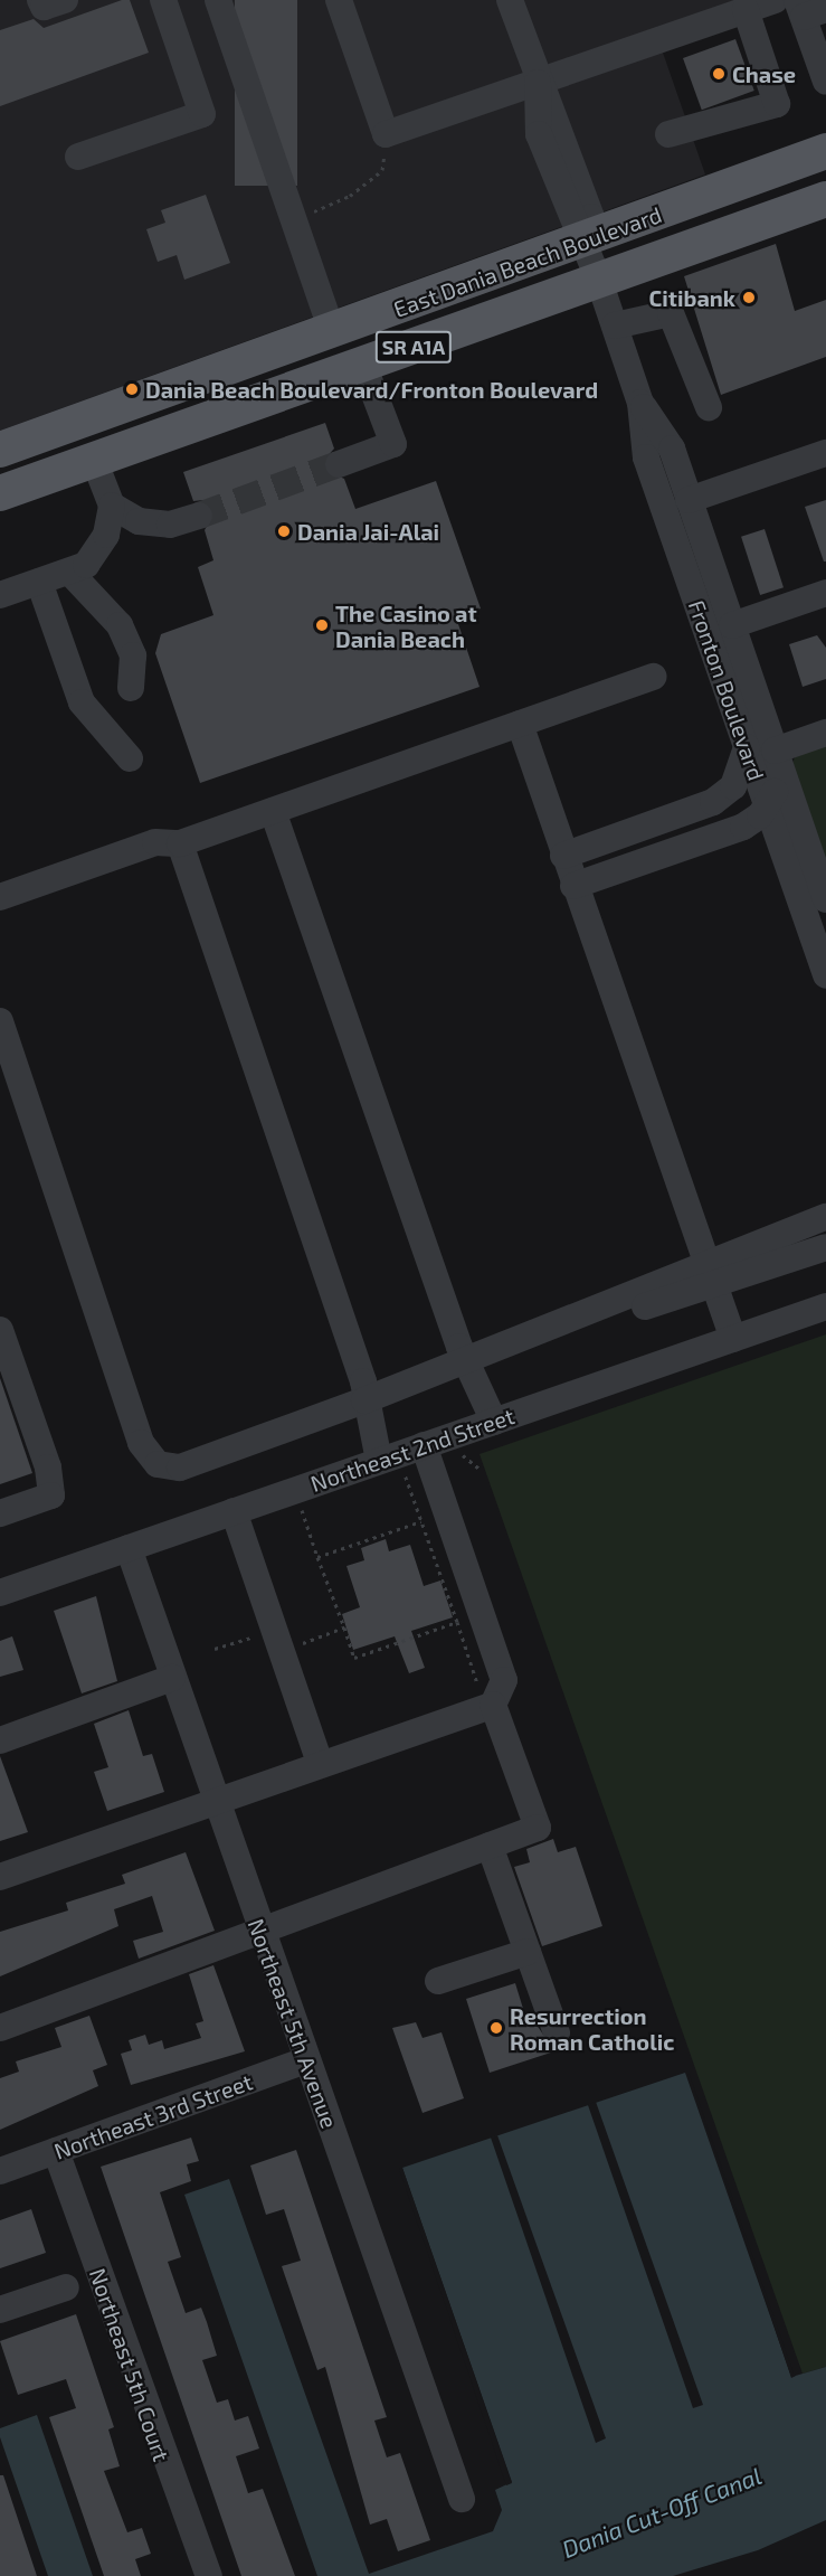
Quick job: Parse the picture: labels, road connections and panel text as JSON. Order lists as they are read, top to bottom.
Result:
{
  "streets": {
    "main road": ["East Dania Beach Boulevard", "SR A1A"],
    "street": [
      "Fronton Boulevard",
      "Northeast 2nd Street",
      "Northeast 5th Avenue",
      "Northeast 3rd Street",
      "Northeast 5th Court"
    ]
  },
  "crossings": [
    ["East Dania Beach Boulevard", "Fronton Boulevard"],
    ["Northeast 2nd Street", "Northeast 5th Avenue"],
    ["Northeast 5th Avenue", "Northeast 3rd Street"],
    ["Northeast 3rd Street", "Northeast 5th Court"]
  ],
  "water": ["Dania Cut-Off Canal"],
  "places": [
    "Chase",
    "Citibank",
    "Dania Beach Boulevard/Fronton Boulevard",
    "Dania Jai-Alai",
    "The Casino at Dania Beach",
    "Resurrection Roman Catholic"
  ]
}
